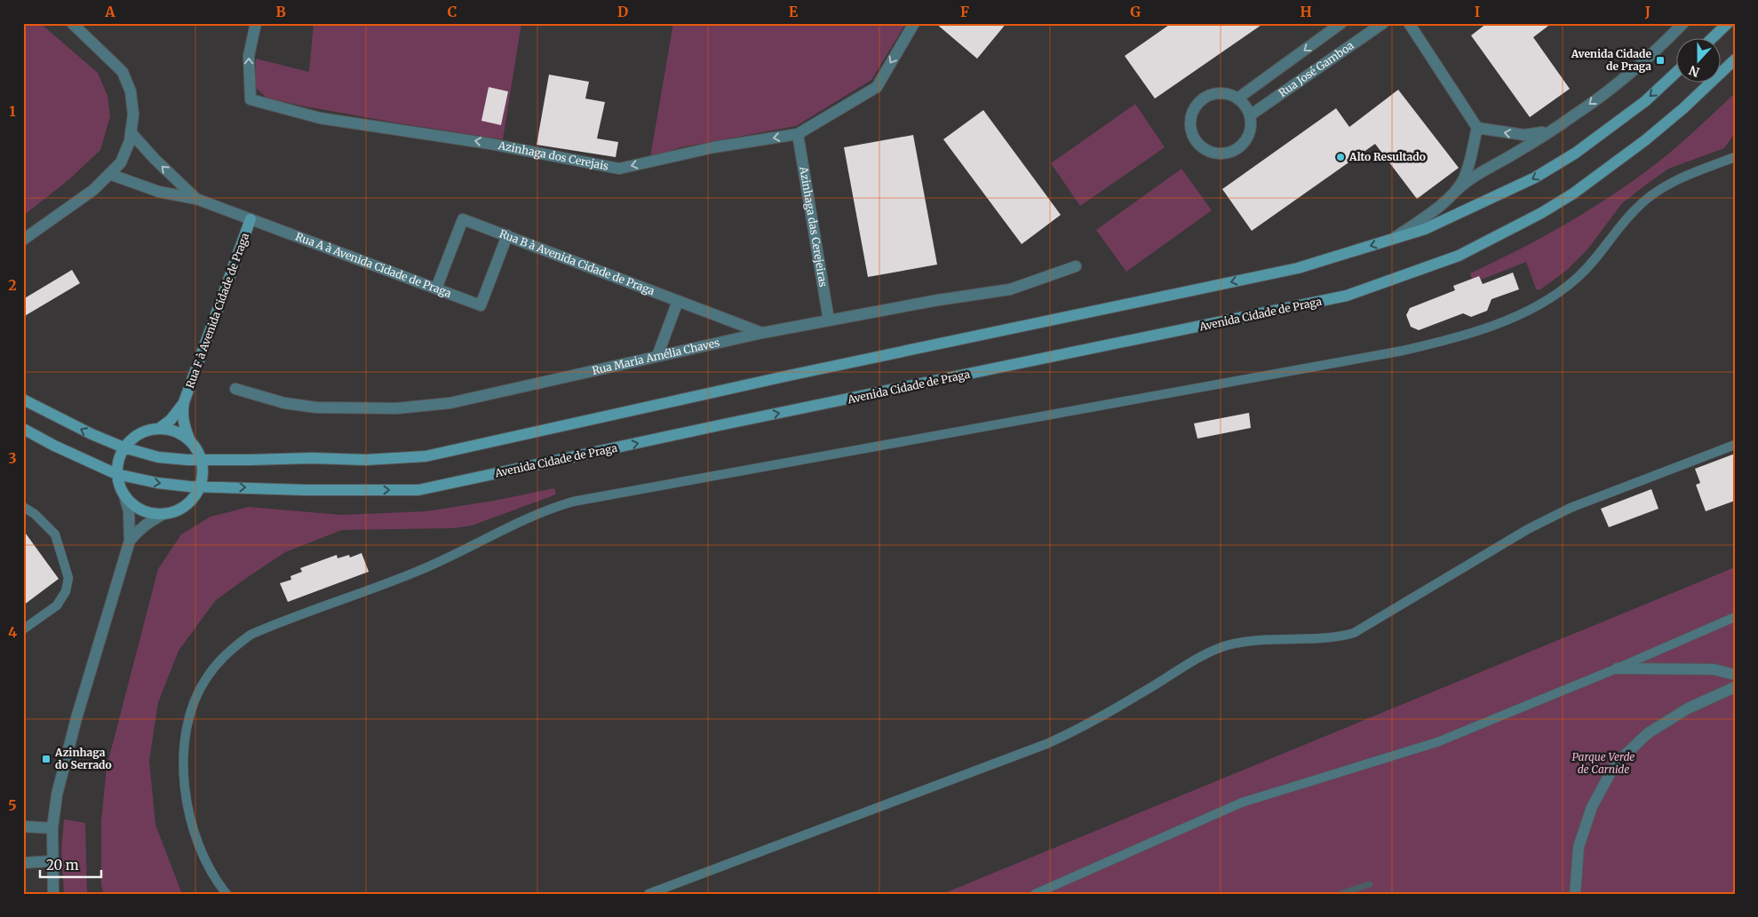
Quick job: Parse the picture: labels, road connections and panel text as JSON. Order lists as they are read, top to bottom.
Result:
{
  "streets": {
    "main road": ["Rua F à Avenida Cidade de Praga", "Avenida Cidade de Praga"],
    "street": [
      "Rua José Gamboa",
      "Azinhaga dos Cerejais",
      "Azinhaga das Cerejeiras",
      "Rua B à Avenida Cidade de Praga",
      "Rua A à Avenida Cidade de Praga",
      "Rua Maria Amélia Chaves"
    ]
  },
  "crossings": [
    ["Azinhaga dos Cerejais", "Azinhaga das Cerejeiras"],
    ["Azinhaga das Cerejeiras", "Rua Maria Amélia Chaves"],
    ["Rua B à Avenida Cidade de Praga", "Rua A à Avenida Cidade de Praga"],
    ["Rua B à Avenida Cidade de Praga", "Rua Maria Amélia Chaves"],
    ["Rua A à Avenida Cidade de Praga", "Rua F à Avenida Cidade de Praga"]
  ],
  "one_way": ["Azinhaga dos Cerejais"],
  "parks": ["Parque Verde de Carnide"],
  "places": {
    "transit": ["Avenida Cidade de Praga", "Azinhaga do Serrado"],
    "other": ["Alto Resultado"]
  },
  "scale_bar": "20 m",
  "north": "bottom",
  "grid": {
    "columns": [
      "A",
      "B",
      "C",
      "D",
      "E",
      "F",
      "G",
      "H",
      "I",
      "J"
    ],
    "rows": [
      "1",
      "2",
      "3",
      "4",
      "5"
    ]
  }
}
